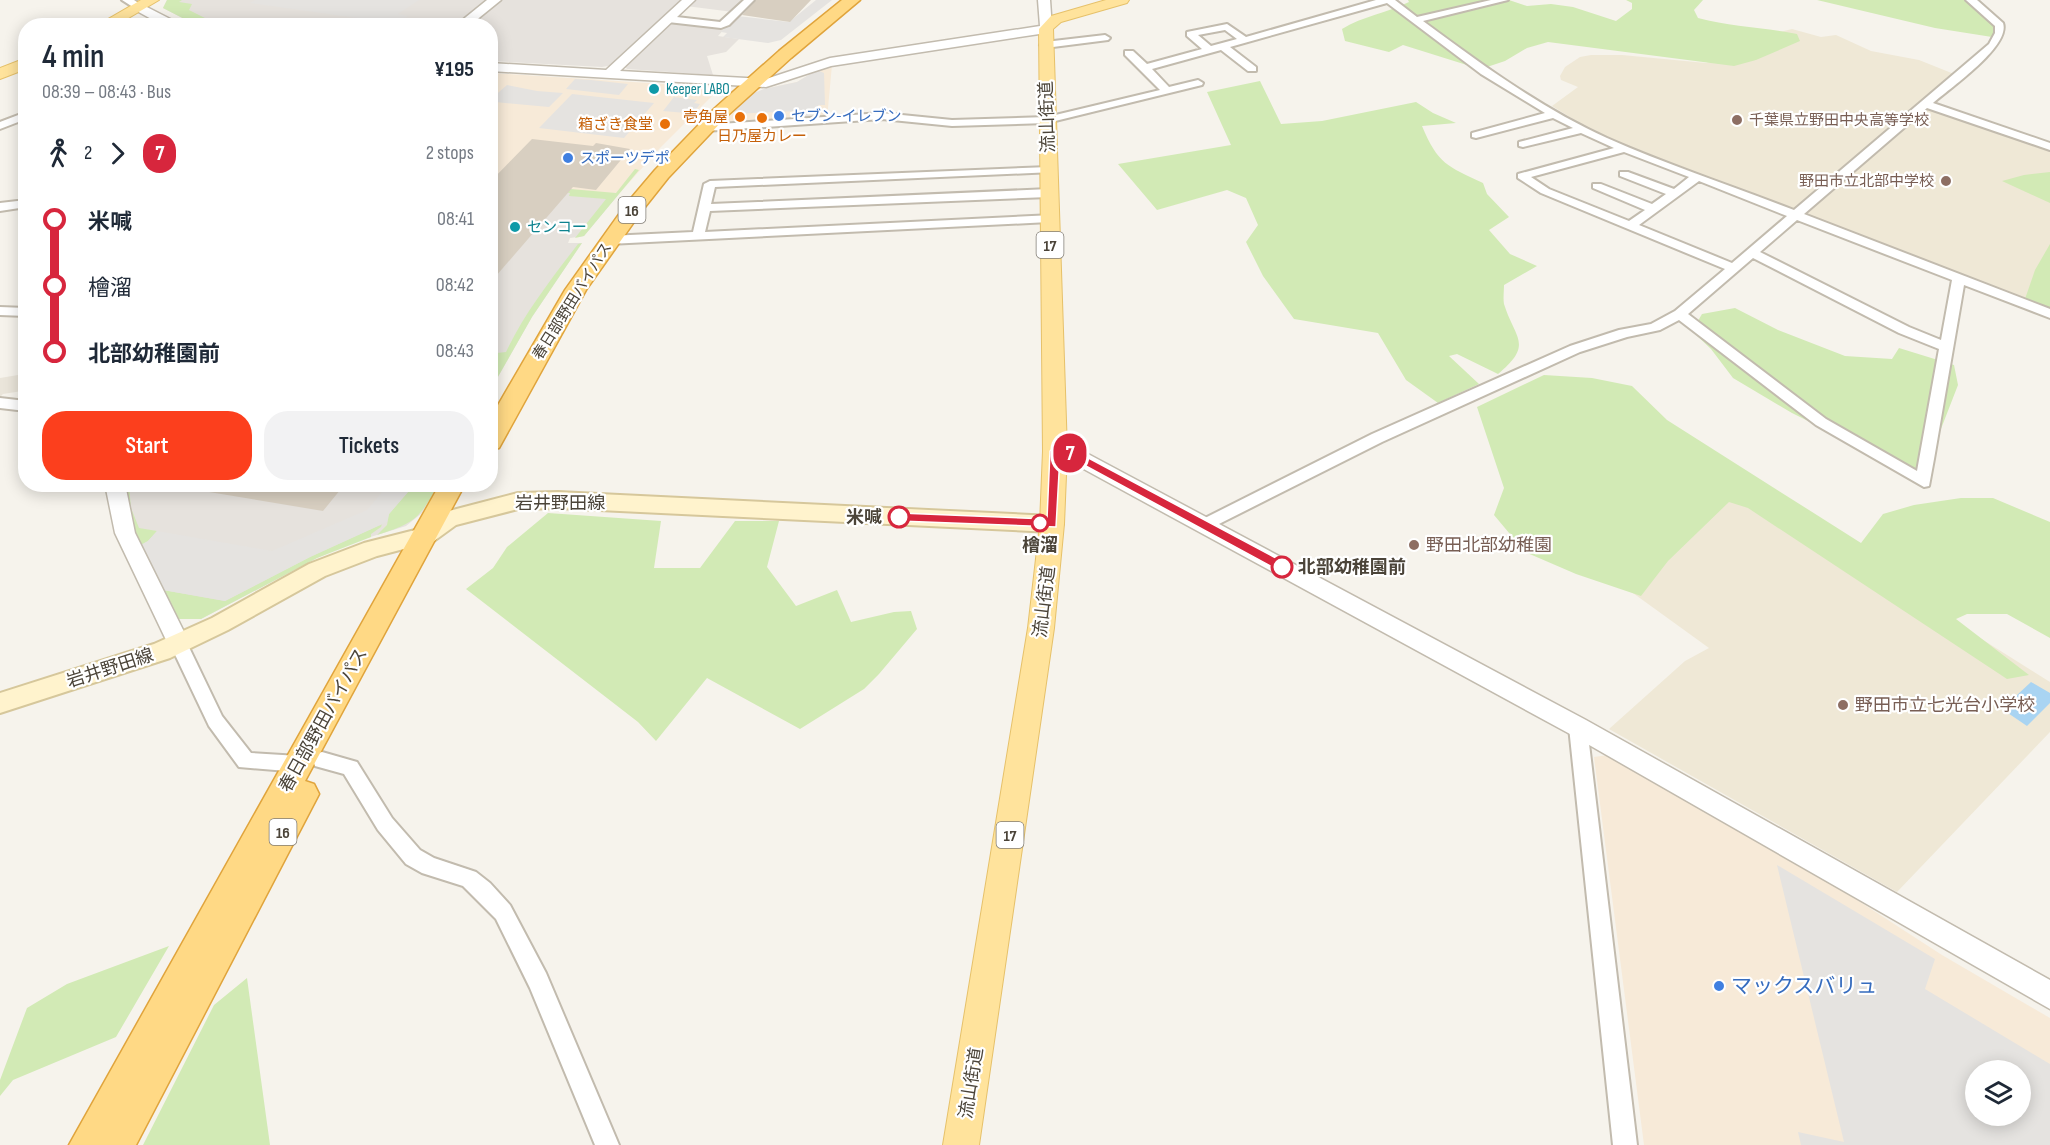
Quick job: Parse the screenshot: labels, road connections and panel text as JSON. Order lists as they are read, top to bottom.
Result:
{
  "streets": {
    "highway": ["16", "春日部野田バイパス"],
    "main road": ["流山街道", "17", "岩井野田線"]
  },
  "crossings": [
    ["流山街道", "岩井野田線"],
    ["春日部野田バイパス", "岩井野田線"]
  ],
  "places": [
    "Keeper LABO",
    "セブン-イレブン",
    "壱角屋",
    "日乃屋カレー",
    "千葉県立野田中央高等学校",
    "箱ざき食堂",
    "スポーツデポ",
    "野田市立北部中学校",
    "センコー",
    "米喊",
    "檜溜",
    "野田北部幼稚園",
    "北部幼稚園前",
    "野田市立七光台小学校",
    "マックスバリュ"
  ],
  "lines": ["bus line 7"],
  "page": {
    "on_map": "7",
    "heading": ["4 min", "08:39 – 08:43 · Bus", "¥195"],
    "legs": ["2", "7", "2 stops"],
    "list": [
      {
        "name": "米喊",
        "value": "08:41"
      },
      {
        "name": "檜溜",
        "value": "08:42"
      },
      {
        "name": "北部幼稚園前",
        "value": "08:43"
      }
    ],
    "buttons": ["Start", "Tickets"]
  }
}
